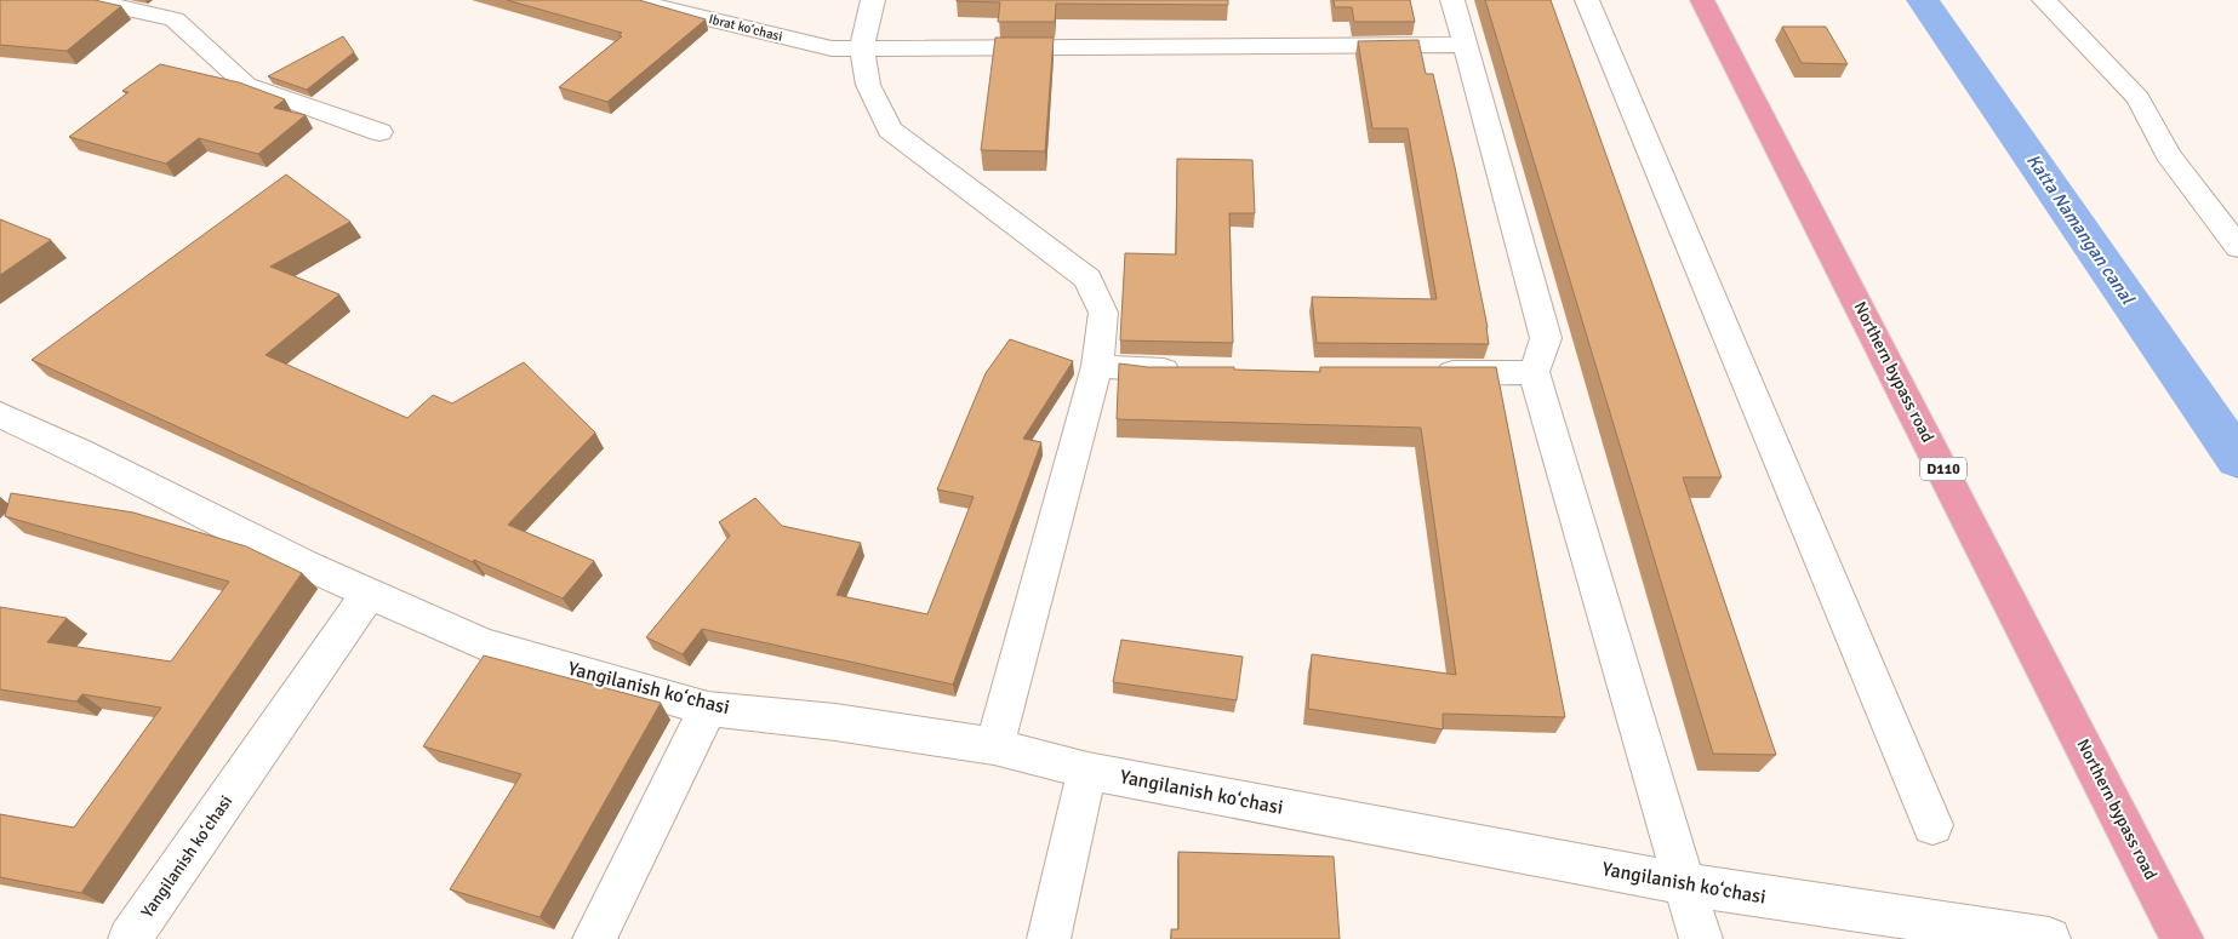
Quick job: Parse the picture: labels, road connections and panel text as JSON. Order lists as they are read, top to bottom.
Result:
{
  "streets": {
    "main road": ["Northern bypass road", "D110"],
    "street": ["Ibrat koʻchasi", "Yangilanish koʻchasi"]
  },
  "water": ["Katta Namangan canal"]
}
